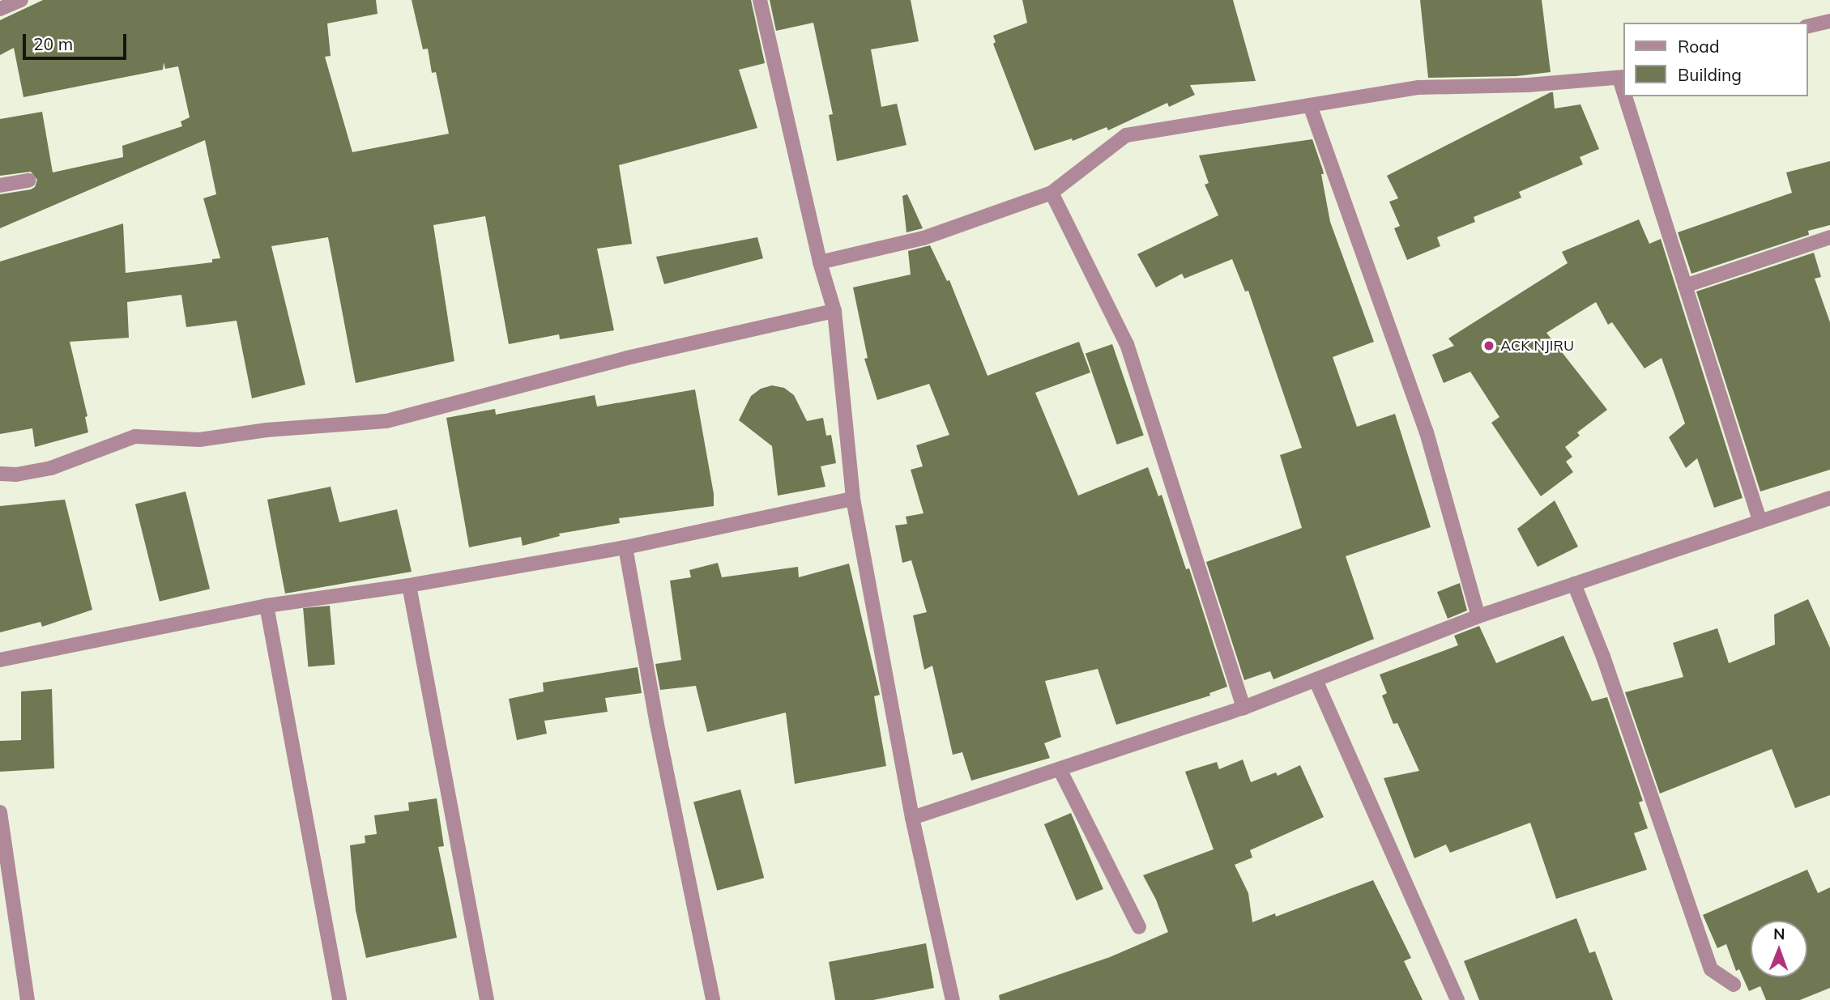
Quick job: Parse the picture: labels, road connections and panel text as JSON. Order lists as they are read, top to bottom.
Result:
{
  "places": ["ACK NJIRU"],
  "legend": ["Road", "Building"],
  "scale_bar": "20 m",
  "north": "top"
}
